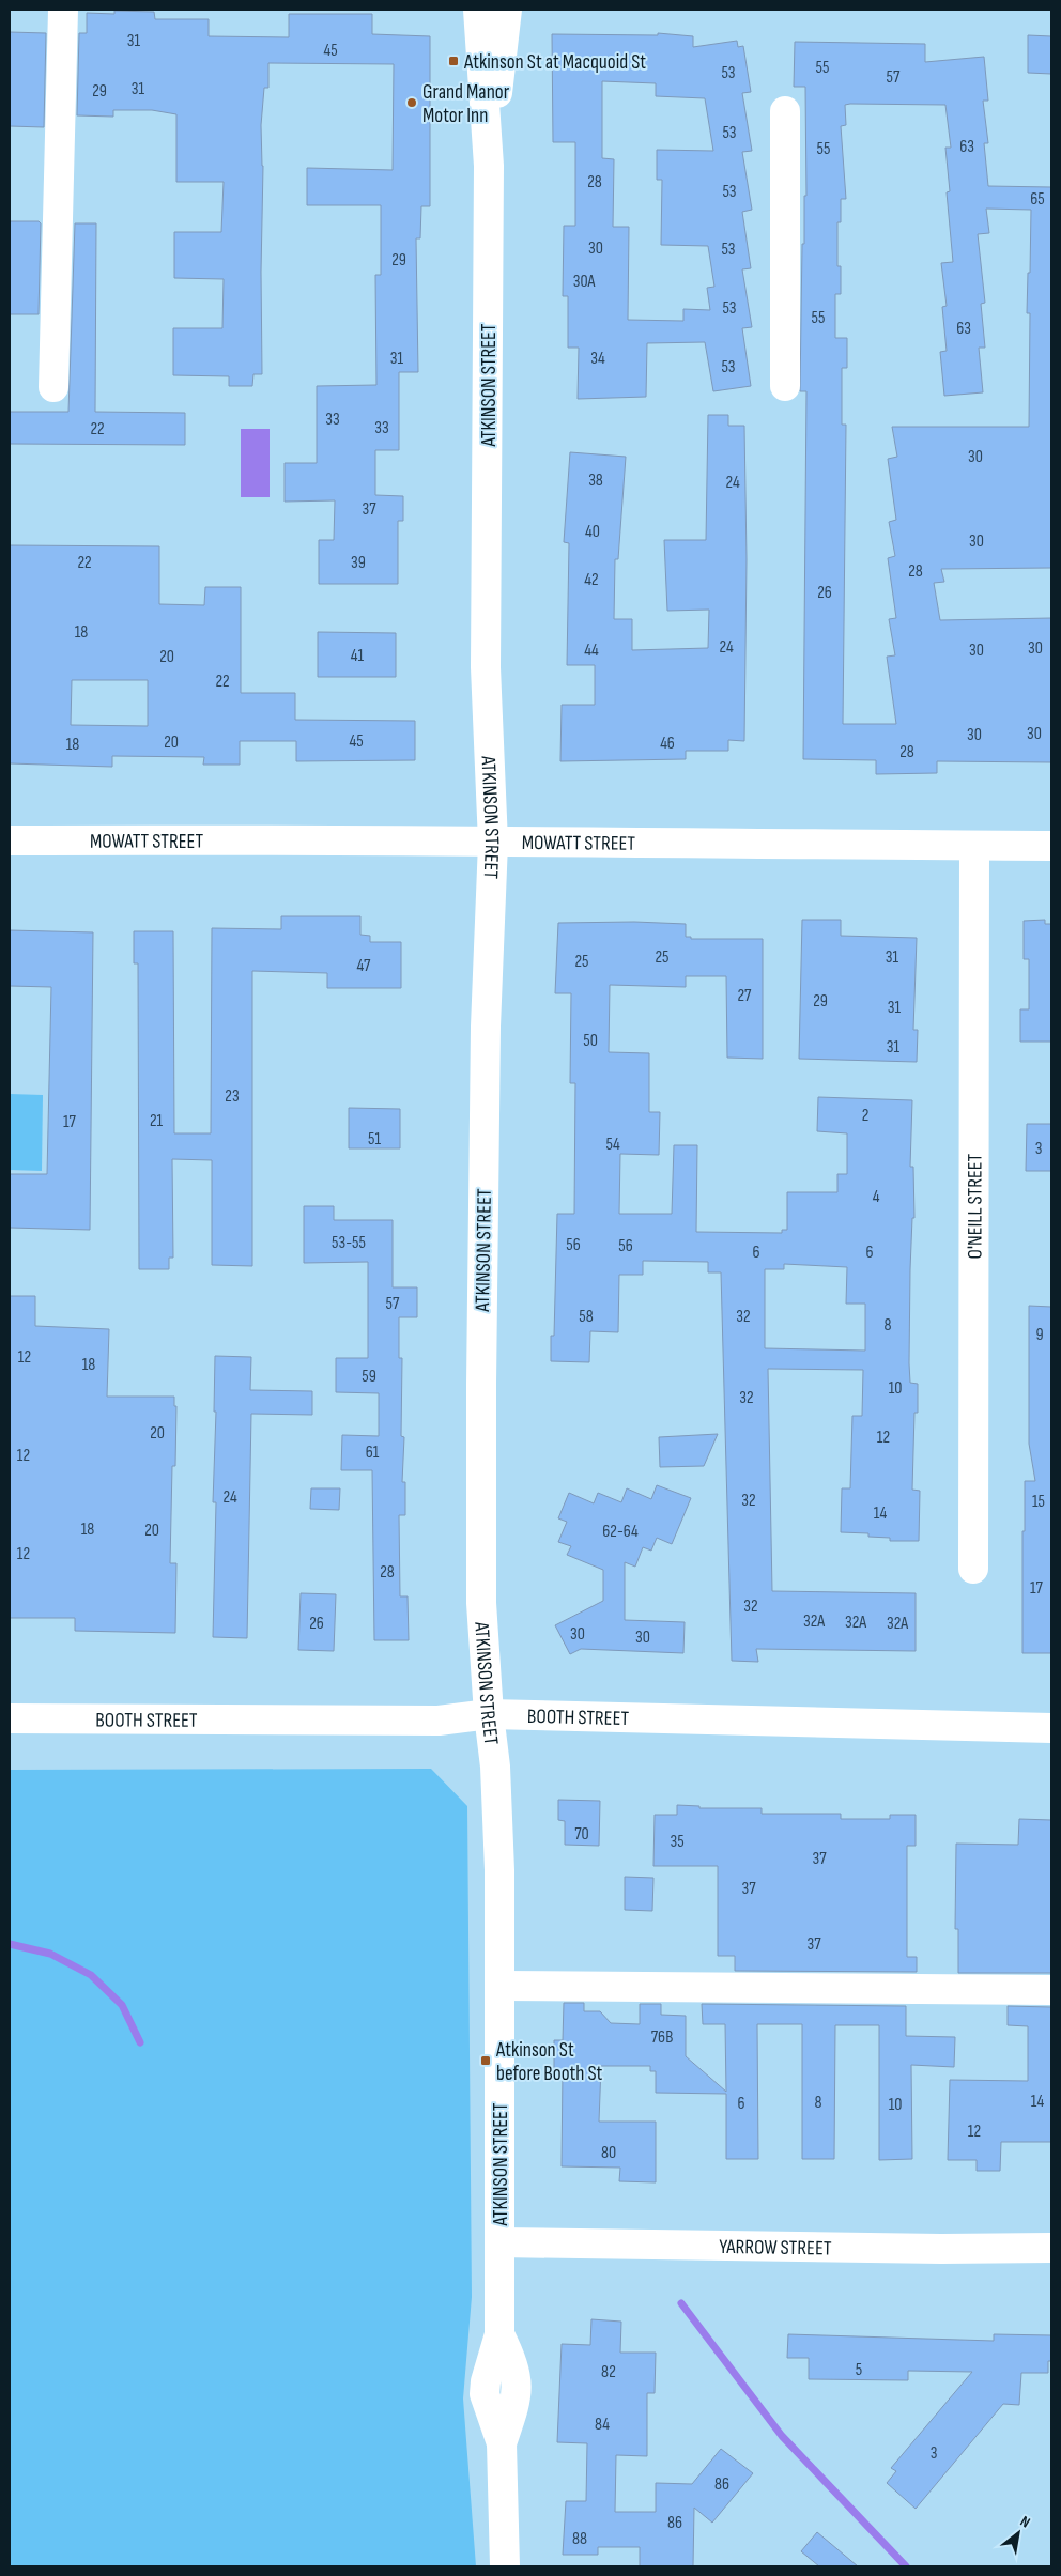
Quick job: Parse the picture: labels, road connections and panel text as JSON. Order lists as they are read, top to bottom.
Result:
{
  "streets": {
    "street": [
      "ATKINSON STREET",
      "MOWATT STREET",
      "O'NEILL STREET",
      "BOOTH STREET",
      "YARROW STREET"
    ]
  },
  "crossings": [
    ["ATKINSON STREET", "MOWATT STREET"],
    ["ATKINSON STREET", "BOOTH STREET"],
    ["ATKINSON STREET", "YARROW STREET"],
    ["MOWATT STREET", "O'NEILL STREET"]
  ],
  "places": {
    "transit": ["Atkinson St at Macquoid St", "Atkinson St before Booth St"],
    "other": ["Grand Manor Motor Inn"]
  },
  "house_numbers": [
    "31",
    "45",
    "55",
    "53",
    "57",
    "31",
    "29",
    "53",
    "63",
    "55",
    "28",
    "53",
    "65",
    "30",
    "53",
    "29",
    "30A",
    "53",
    "55",
    "63",
    "31",
    "34",
    "53",
    "33",
    "33",
    "22",
    "30",
    "38",
    "24",
    "37",
    "40",
    "30",
    "22",
    "39",
    "28",
    "42",
    "26",
    "18",
    "24",
    "30",
    "44",
    "30",
    "41",
    "20",
    "22",
    "30",
    "30",
    "45",
    "20",
    "46",
    "18",
    "28",
    "25",
    "31",
    "25",
    "47",
    "27",
    "29",
    "31",
    "50",
    "31",
    "23",
    "2",
    "21",
    "17",
    "51",
    "54",
    "3",
    "4",
    "53-55",
    "56",
    "56",
    "6",
    "6",
    "57",
    "58",
    "32",
    "8",
    "9",
    "12",
    "18",
    "59",
    "10",
    "32",
    "20",
    "12",
    "61",
    "12",
    "24",
    "32",
    "15",
    "14",
    "18",
    "20",
    "62-64",
    "12",
    "28",
    "17",
    "32",
    "32A",
    "32A",
    "26",
    "32A",
    "30",
    "30",
    "70",
    "35",
    "37",
    "37",
    "37",
    "76B",
    "14",
    "8",
    "6",
    "10",
    "12",
    "80",
    "5",
    "82",
    "84",
    "3",
    "86",
    "86",
    "88"
  ],
  "north": "top right"
}
